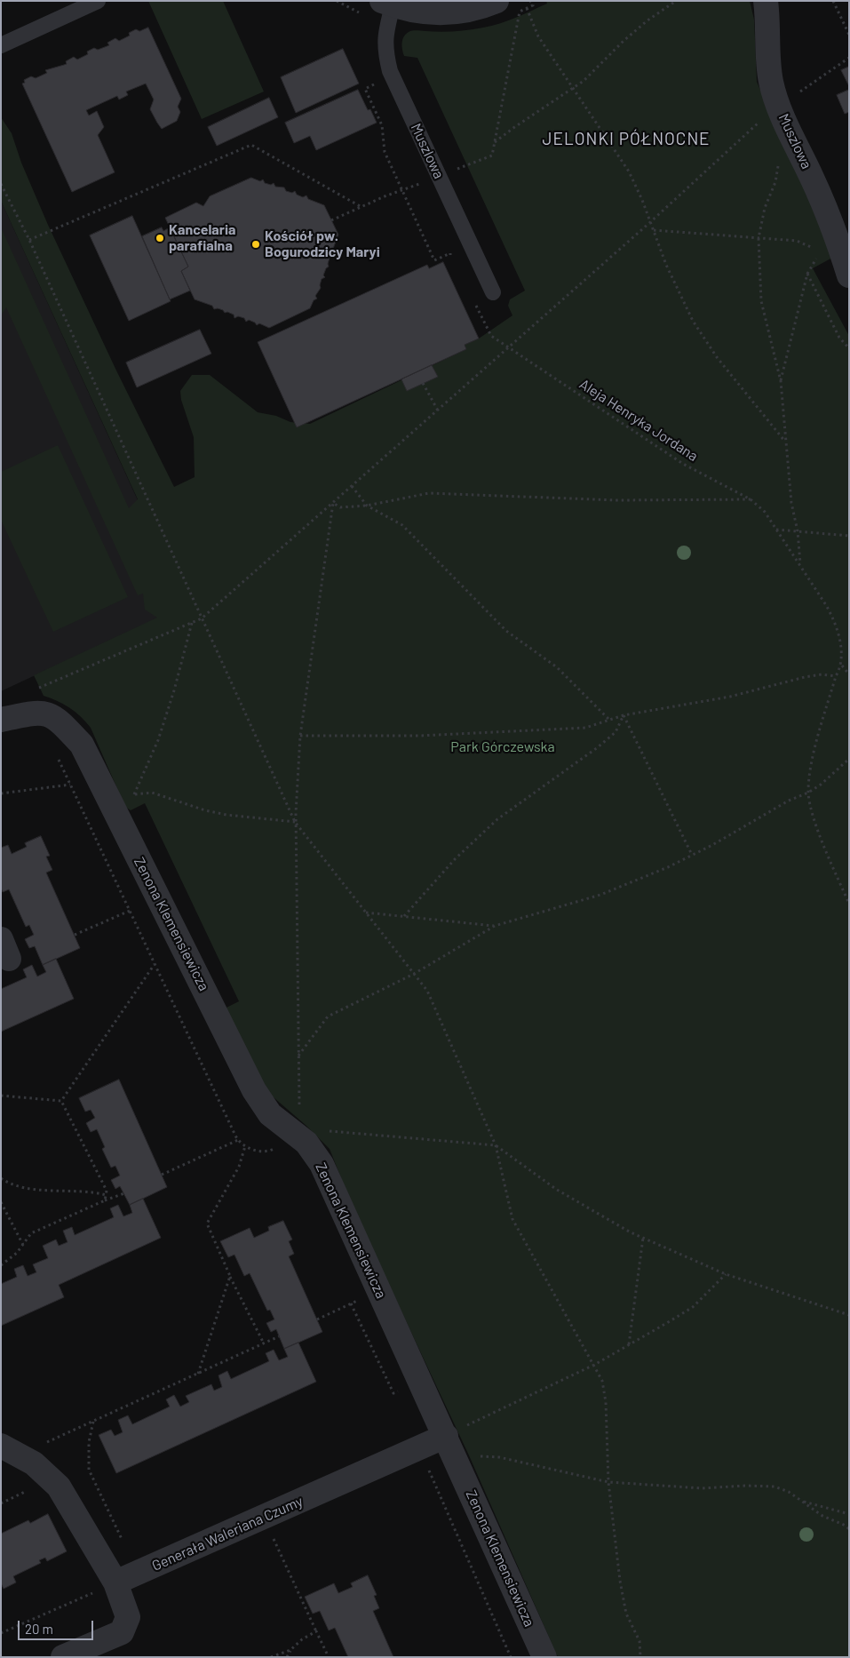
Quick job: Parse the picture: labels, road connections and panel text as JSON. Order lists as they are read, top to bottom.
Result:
{
  "streets": {
    "street": ["Muszlowa", "Zenona Klemensiewicza", "Generała Waleriana Czumy"],
    "path": ["Aleja Henryka Jordana"]
  },
  "crossings": [
    ["Zenona Klemensiewicza", "Generała Waleriana Czumy"]
  ],
  "districts": ["JELONKI PÓŁNOCNE"],
  "parks": ["Park Górczewska"],
  "places": ["Kancelaria parafialna", "Kościół pw. Bogurodzicy Maryi"],
  "scale_bar": "20 m"
}
